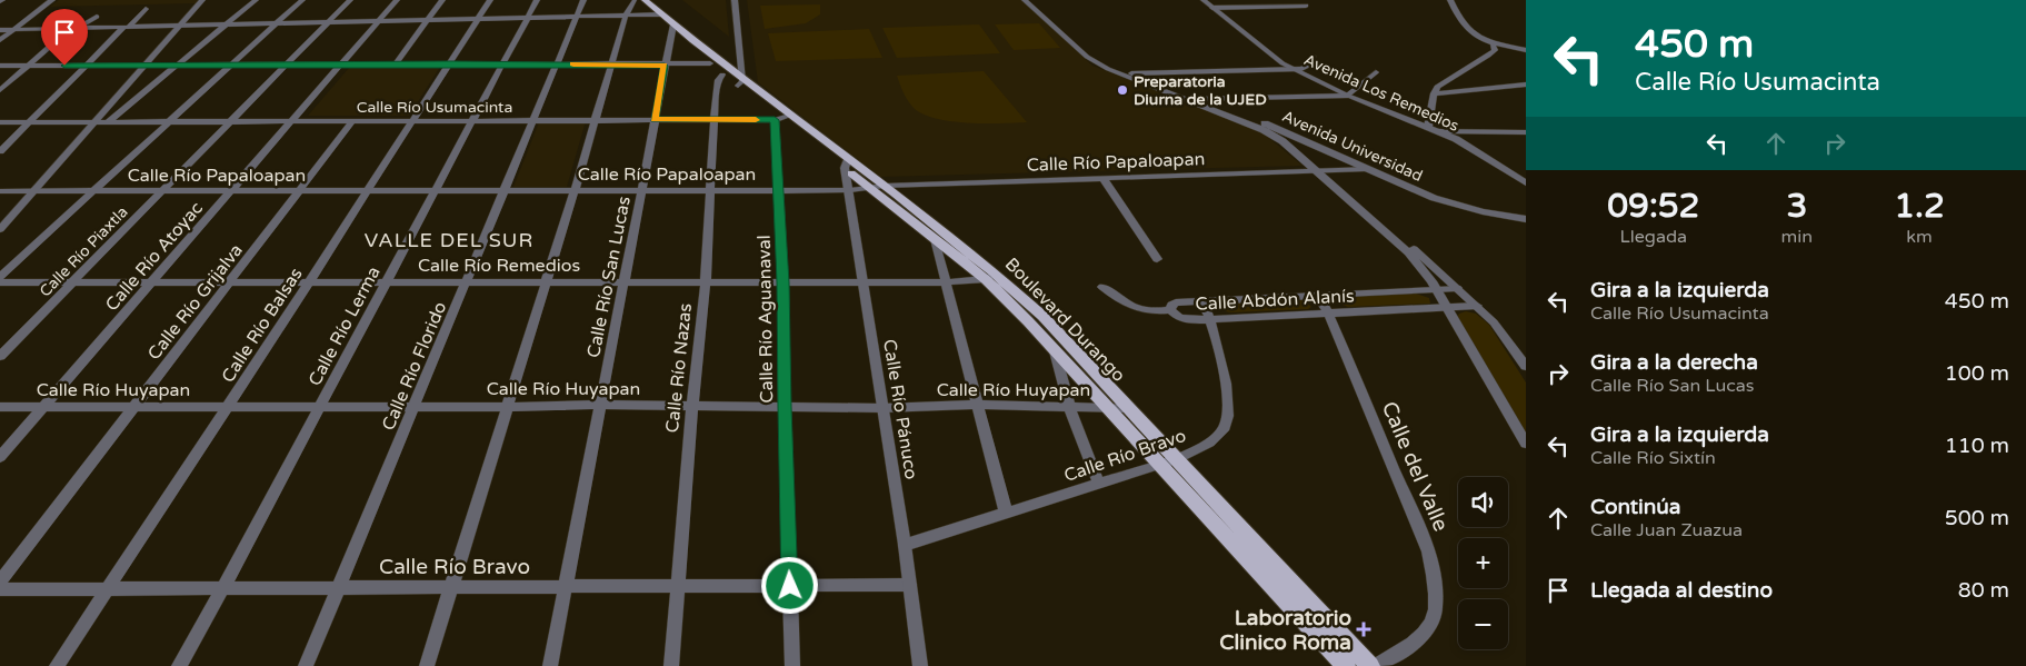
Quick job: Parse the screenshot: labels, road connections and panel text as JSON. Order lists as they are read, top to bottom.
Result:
{
  "streets": {
    "main road": ["Boulevard Durango"],
    "street": [
      "Avenida Los Remedios",
      "Calle Río Usumacinta",
      "Avenida Universidad",
      "Calle Río Papaloapan",
      "Calle Río Piaxtla",
      "Calle Río Atoyac",
      "Calle Río Remedios",
      "Calle Río San Lucas",
      "Calle Abdón Alanís",
      "Calle Río Grijalva",
      "Calle Río Aguanaval",
      "Calle Río Balsas",
      "Calle Río Lerma",
      "Calle Río Florido",
      "Calle Río Nazas",
      "Calle Río Huyapan",
      "Calle Río Pánuco",
      "Calle Río Bravo",
      "Calle del Valle"
    ]
  },
  "crossings": [
    ["Calle Río Usumacinta", "Calle Río Piaxtla"],
    ["Calle Río Usumacinta", "Calle Río Atoyac"],
    ["Calle Río Usumacinta", "Calle Río San Lucas"],
    ["Calle Río Usumacinta", "Calle Río Grijalva"],
    ["Calle Río Usumacinta", "Calle Río Aguanaval"],
    ["Calle Río Usumacinta", "Boulevard Durango"],
    ["Calle Río Usumacinta", "Calle Río Balsas"],
    ["Calle Río Usumacinta", "Calle Río Lerma"],
    ["Calle Río Usumacinta", "Calle Río Florido"],
    ["Calle Río Usumacinta", "Calle Río Nazas"],
    ["Avenida Universidad", "Calle Río Papaloapan"],
    ["Calle Río Papaloapan", "Calle Río Piaxtla"],
    ["Calle Río Papaloapan", "Calle Río Atoyac"],
    ["Calle Río Papaloapan", "Calle Río San Lucas"],
    ["Calle Río Papaloapan", "Calle Río Grijalva"],
    ["Calle Río Papaloapan", "Calle Río Aguanaval"],
    ["Calle Río Papaloapan", "Boulevard Durango"],
    ["Calle Río Papaloapan", "Calle Río Balsas"],
    ["Calle Río Papaloapan", "Calle Río Lerma"],
    ["Calle Río Papaloapan", "Calle Río Florido"],
    ["Calle Río Papaloapan", "Calle Río Nazas"],
    ["Calle Río Papaloapan", "Calle Río Pánuco"],
    ["Calle Río Piaxtla", "Calle Río Remedios"],
    ["Calle Río Atoyac", "Calle Río Remedios"],
    ["Calle Río Atoyac", "Calle Río Huyapan"],
    ["Calle Río Remedios", "Calle Río San Lucas"],
    ["Calle Río Remedios", "Calle Río Grijalva"],
    ["Calle Río Remedios", "Calle Río Aguanaval"],
    ["Calle Río Remedios", "Boulevard Durango"],
    ["Calle Río Remedios", "Calle Río Balsas"],
    ["Calle Río Remedios", "Calle Río Lerma"],
    ["Calle Río Remedios", "Calle Río Florido"],
    ["Calle Río Remedios", "Calle Río Nazas"],
    ["Calle Río Remedios", "Calle Río Pánuco"],
    ["Calle Río San Lucas", "Boulevard Durango"],
    ["Calle Río San Lucas", "Calle Río Huyapan"],
    ["Calle Río San Lucas", "Calle Río Bravo"],
    ["Calle Abdón Alanís", "Calle Río Bravo"],
    ["Calle Abdón Alanís", "Calle del Valle"],
    ["Calle Río Grijalva", "Calle Río Huyapan"],
    ["Calle Río Aguanaval", "Boulevard Durango"],
    ["Calle Río Aguanaval", "Calle Río Huyapan"],
    ["Calle Río Aguanaval", "Calle Río Bravo"],
    ["Boulevard Durango", "Calle Río Nazas"],
    ["Boulevard Durango", "Calle Río Huyapan"],
    ["Boulevard Durango", "Calle Río Pánuco"],
    ["Boulevard Durango", "Calle Río Bravo"],
    ["Calle Río Balsas", "Calle Río Huyapan"],
    ["Calle Río Balsas", "Calle Río Bravo"],
    ["Calle Río Lerma", "Calle Río Huyapan"],
    ["Calle Río Lerma", "Calle Río Bravo"],
    ["Calle Río Florido", "Calle Río Huyapan"],
    ["Calle Río Florido", "Calle Río Bravo"],
    ["Calle Río Nazas", "Calle Río Huyapan"],
    ["Calle Río Nazas", "Calle Río Bravo"],
    ["Calle Río Huyapan", "Calle Río Pánuco"],
    ["Calle Río Pánuco", "Calle Río Bravo"]
  ],
  "districts": ["VALLE DEL SUR"],
  "places": {
    "other": ["Preparatoria Diurna de la UJED"],
    "health": ["Laboratorio Clinico Roma"]
  },
  "page": {
    "turn": ["450 m", "Calle Río Usumacinta"],
    "eta": [
      "09:52",
      "Llegada",
      "3",
      "min",
      "1.2",
      "km"
    ],
    "list": [
      {
        "name": "Gira a la izquierda",
        "note": "Calle Río Usumacinta",
        "value": "450 m"
      },
      {
        "name": "Gira a la derecha",
        "note": "Calle Río San Lucas",
        "value": "100 m"
      },
      {
        "name": "Gira a la izquierda",
        "note": "Calle Río Sixtín",
        "value": "110 m"
      },
      {
        "name": "Continúa",
        "note": "Calle Juan Zuazua",
        "value": "500 m"
      },
      {
        "name": "Llegada al destino",
        "value": "80 m"
      }
    ],
    "map_buttons": ["+", "−"]
  }
}
